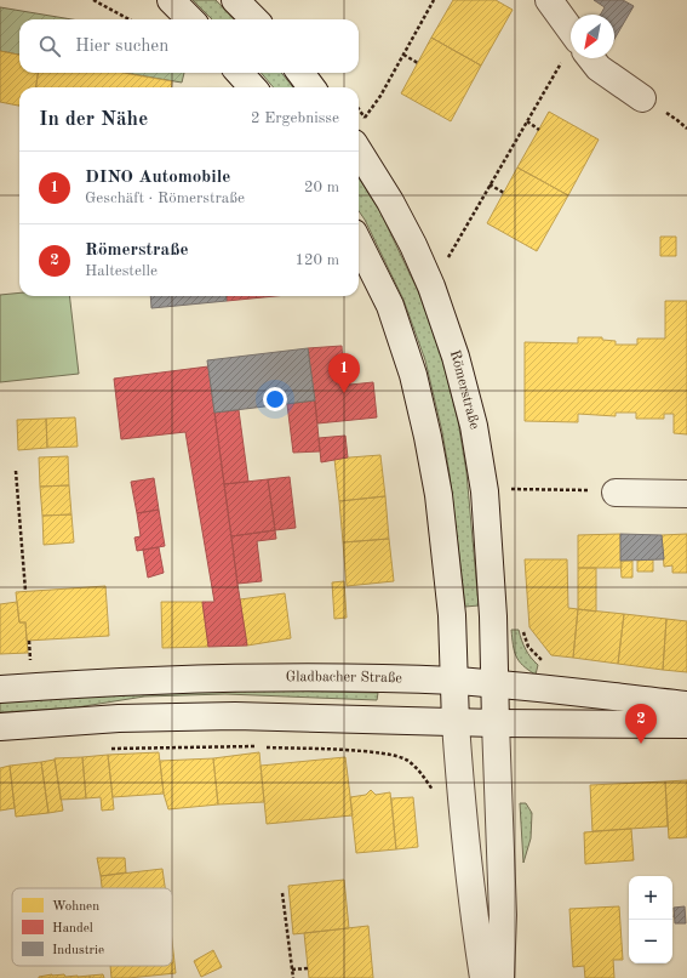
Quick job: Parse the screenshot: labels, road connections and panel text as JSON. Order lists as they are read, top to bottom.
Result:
{
  "streets": {
    "main road": ["Römerstraße", "Gladbacher Straße"]
  },
  "crossings": [
    ["Römerstraße", "Gladbacher Straße"]
  ],
  "legend": ["Wohnen", "Handel", "Industrie"],
  "north": "bottom left",
  "page": {
    "search": "Hier suchen",
    "heading": ["In der Nähe", "2 Ergebnisse"],
    "list": [
      {
        "mark": "1",
        "name": "DINO Automobile",
        "note": "Geschäft · Römerstraße",
        "value": "20 m"
      },
      {
        "mark": "2",
        "name": "Römerstraße",
        "note": "Haltestelle",
        "value": "120 m"
      }
    ],
    "pins": ["1", "2"],
    "map_buttons": ["+", "−"]
  }
}
